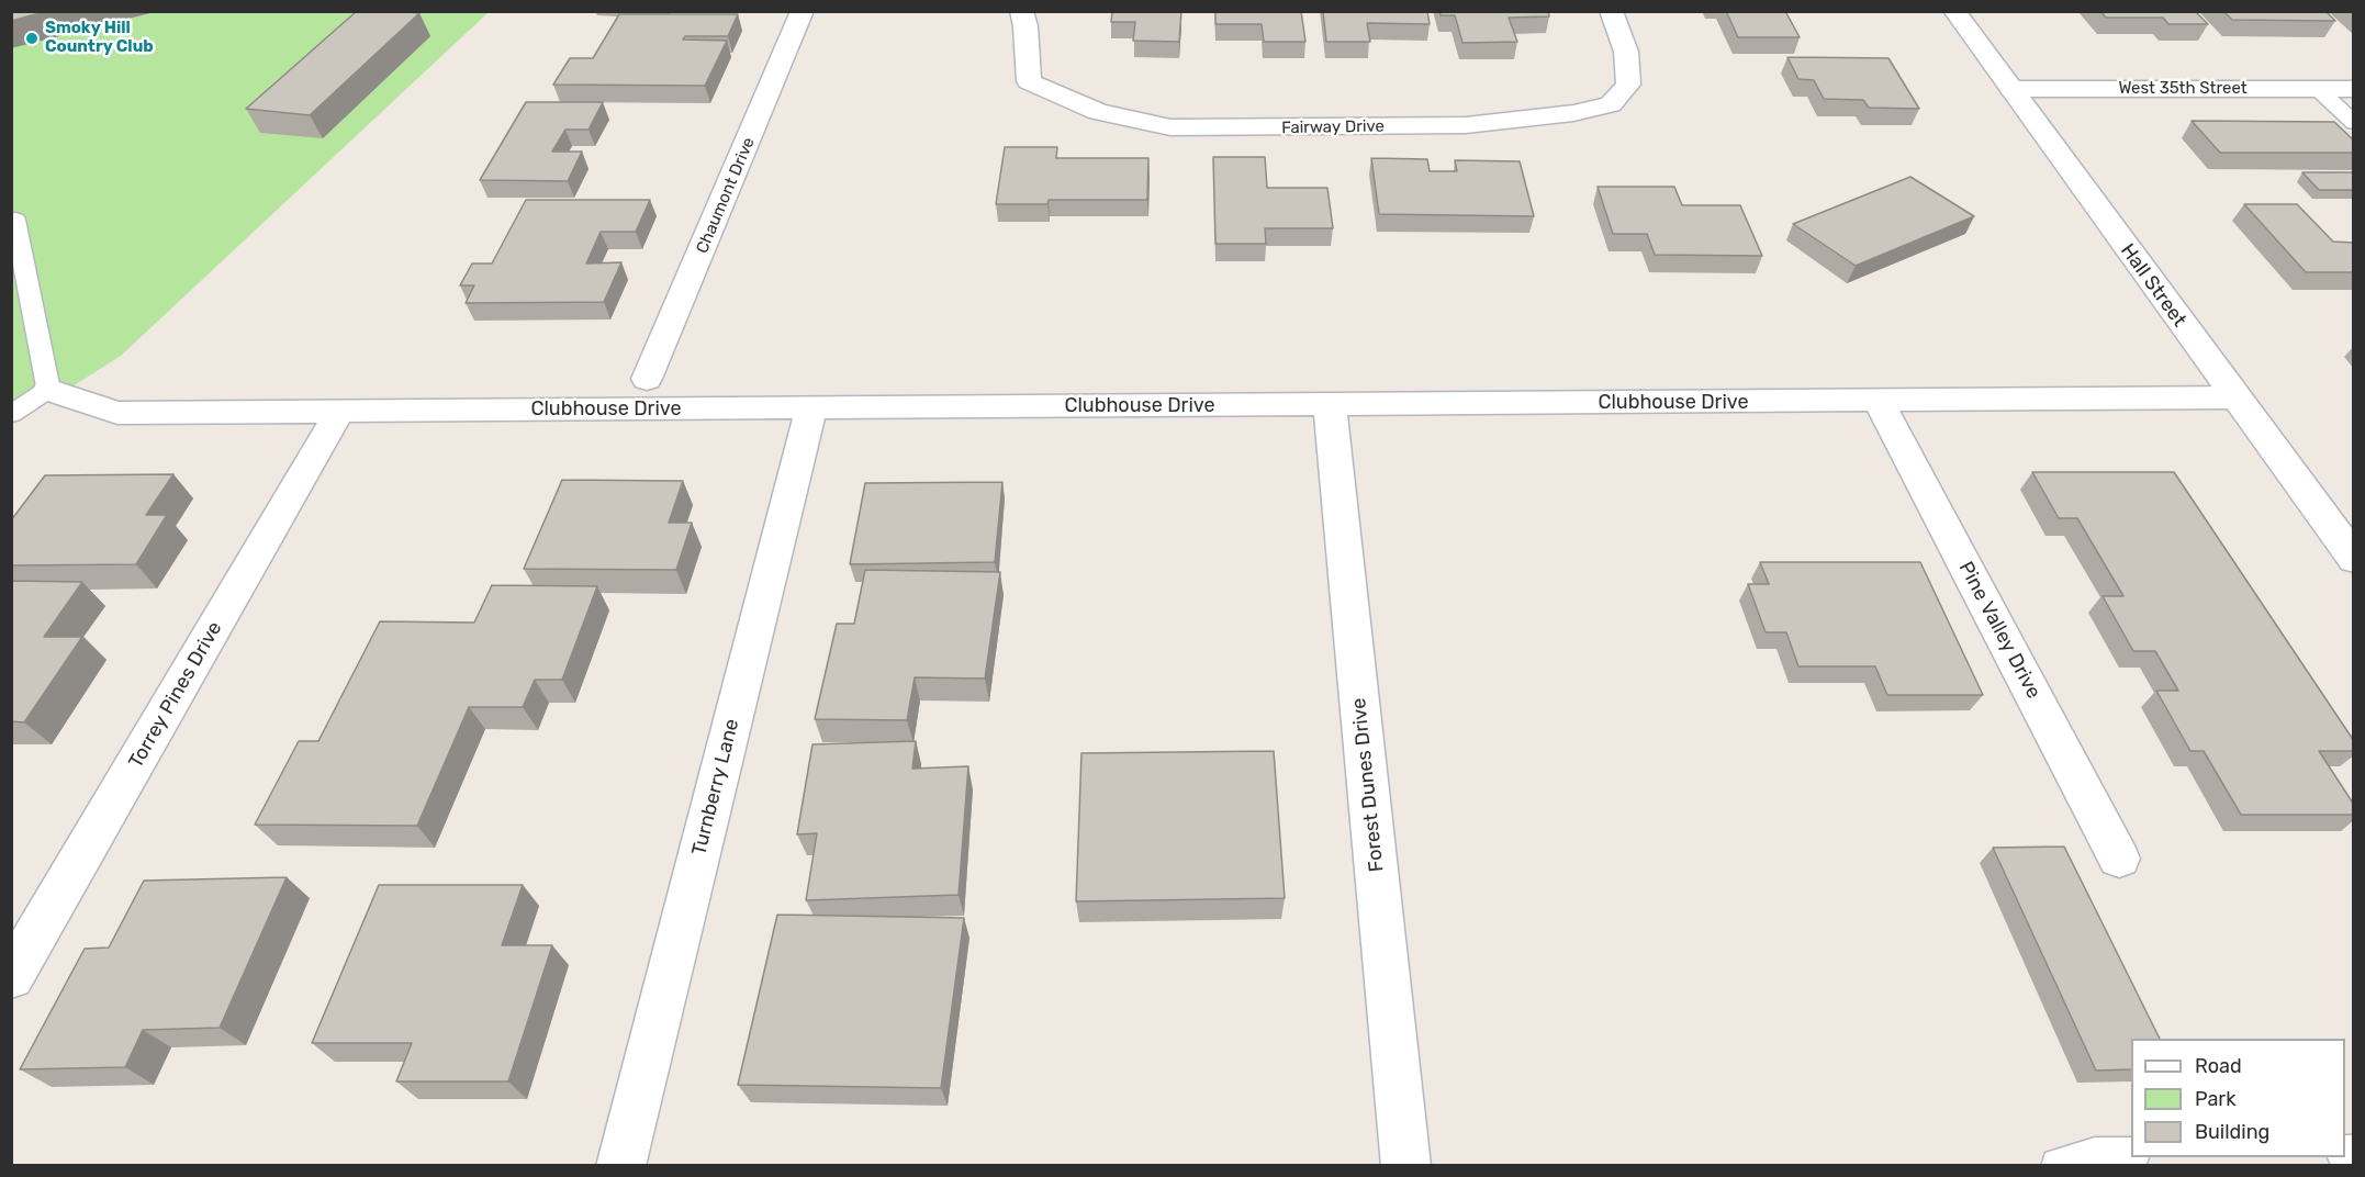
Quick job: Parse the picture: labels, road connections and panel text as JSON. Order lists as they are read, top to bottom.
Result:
{
  "streets": {
    "street": [
      "West 35th Street",
      "Fairway Drive",
      "Chaumont Drive",
      "Hall Street",
      "Clubhouse Drive",
      "Pine Valley Drive",
      "Torrey Pines Drive",
      "Forest Dunes Drive",
      "Turnberry Lane"
    ]
  },
  "crossings": [
    ["West 35th Street", "Hall Street"],
    ["Hall Street", "Clubhouse Drive"],
    ["Clubhouse Drive", "Pine Valley Drive"],
    ["Clubhouse Drive", "Torrey Pines Drive"],
    ["Clubhouse Drive", "Forest Dunes Drive"],
    ["Clubhouse Drive", "Turnberry Lane"]
  ],
  "places": ["Smoky Hill Country Club"],
  "legend": ["Road", "Park", "Building"]
}
